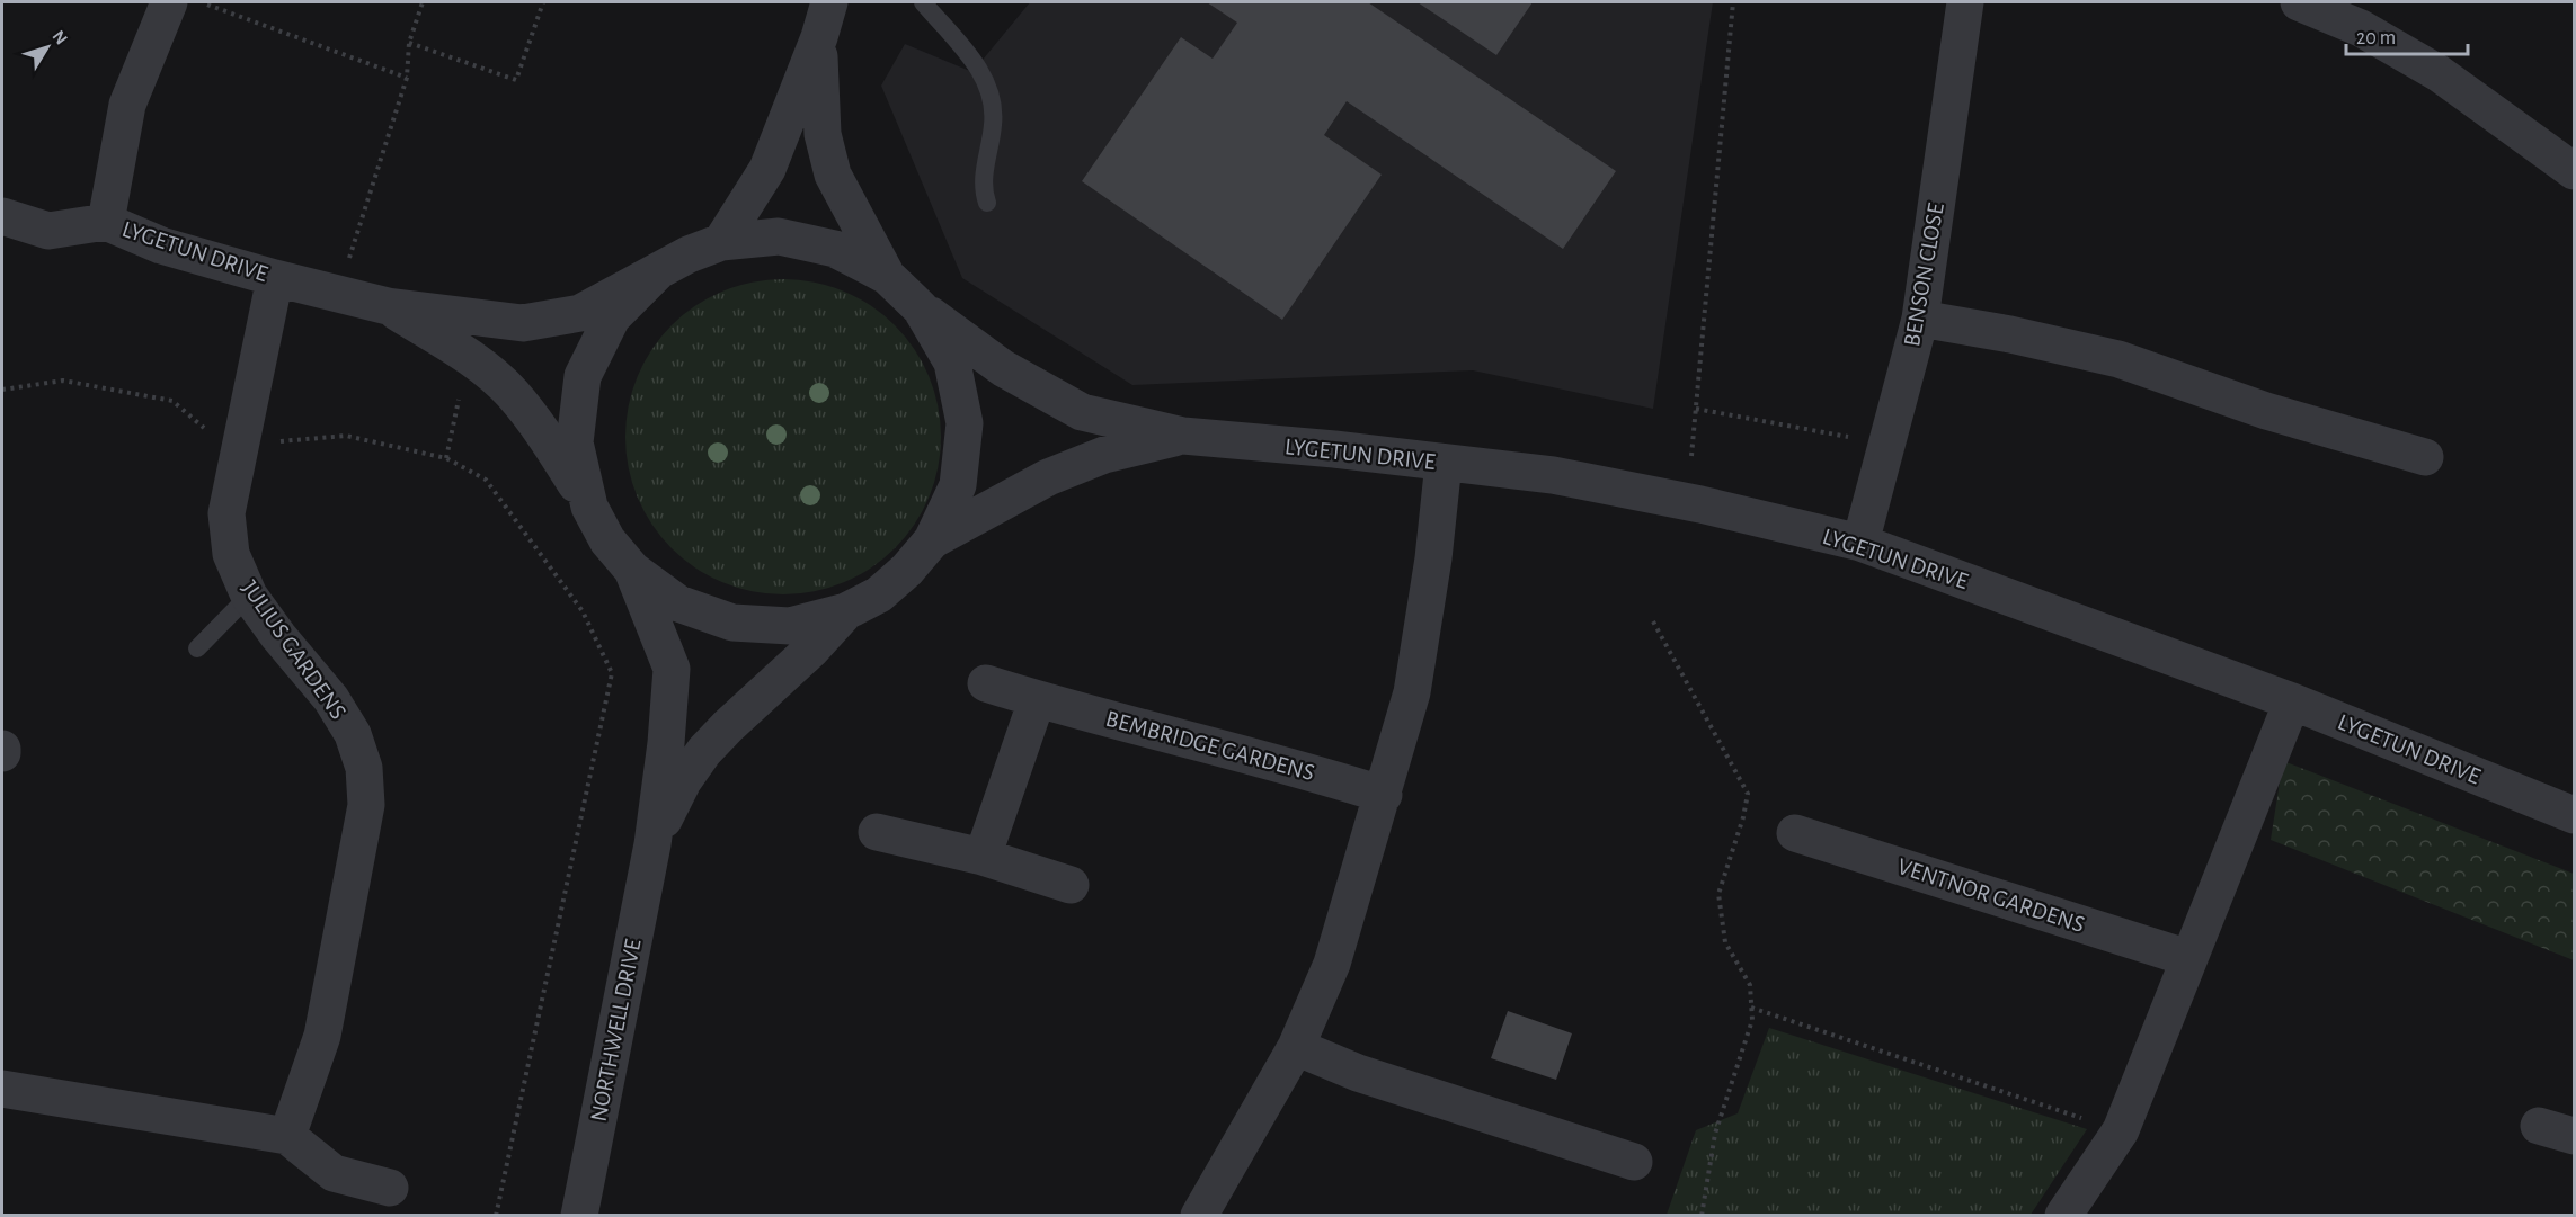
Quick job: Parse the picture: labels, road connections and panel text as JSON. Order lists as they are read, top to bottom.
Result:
{
  "streets": {
    "street": [
      "LYGETUN DRIVE",
      "BENSON CLOSE",
      "JULIUS GARDENS",
      "BEMBRIDGE GARDENS",
      "VENTNOR GARDENS",
      "NORTHWELL DRIVE"
    ]
  },
  "crossings": [
    ["LYGETUN DRIVE", "BENSON CLOSE"],
    ["LYGETUN DRIVE", "JULIUS GARDENS"]
  ],
  "scale_bar": "20 m",
  "north": "top right"
}
